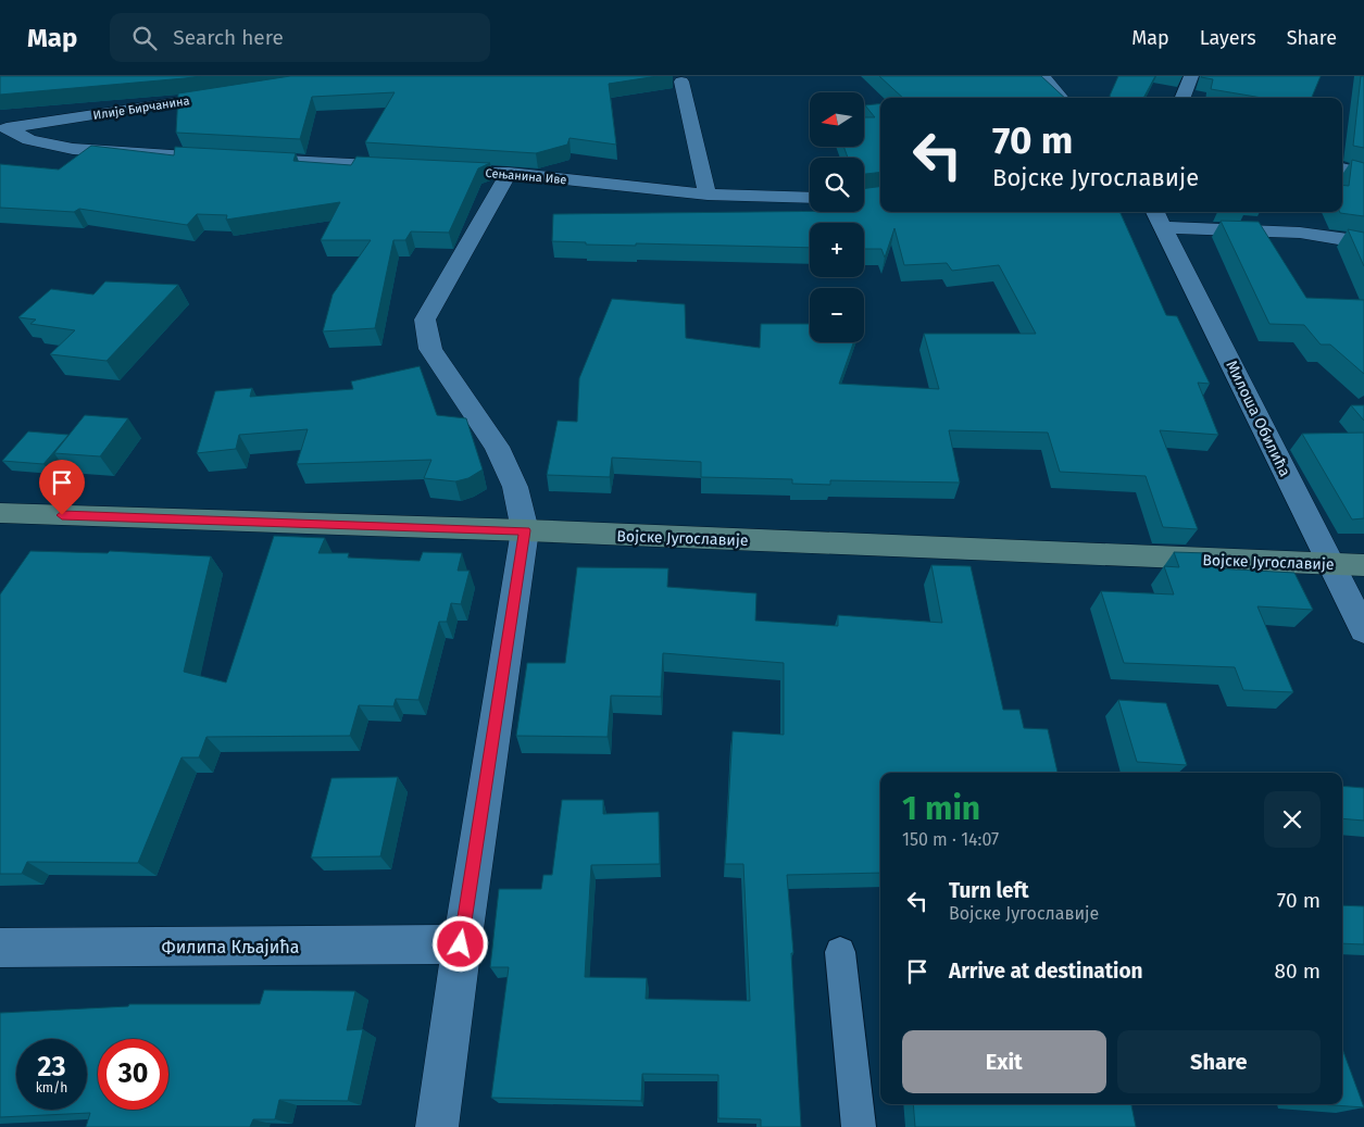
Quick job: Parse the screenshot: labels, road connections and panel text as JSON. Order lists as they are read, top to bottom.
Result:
{
  "streets": {
    "main road": ["Војске Југославије"],
    "street": [
      "Илије Бирчанина",
      "Сењанина Иве",
      "Милоша Обилића",
      "Филипа Кљајића"
    ]
  },
  "crossings": [
    ["Милоша Обилића", "Војске Југославије"]
  ],
  "north": "left",
  "page": {
    "header": "Map",
    "search": "Search here",
    "nav": ["Map", "Layers", "Share"],
    "map_buttons": ["+", "−"],
    "turn": ["70 m", "Војске Југославије"],
    "heading": ["1 min", "150 m · 14:07"],
    "list": [
      {
        "name": "Turn left",
        "note": "Војске Југославије",
        "value": "70 m"
      },
      {
        "name": "Arrive at destination",
        "value": "80 m"
      }
    ],
    "buttons": ["Exit", "Share"],
    "speed": "23 km/h",
    "limit": "30"
  }
}
